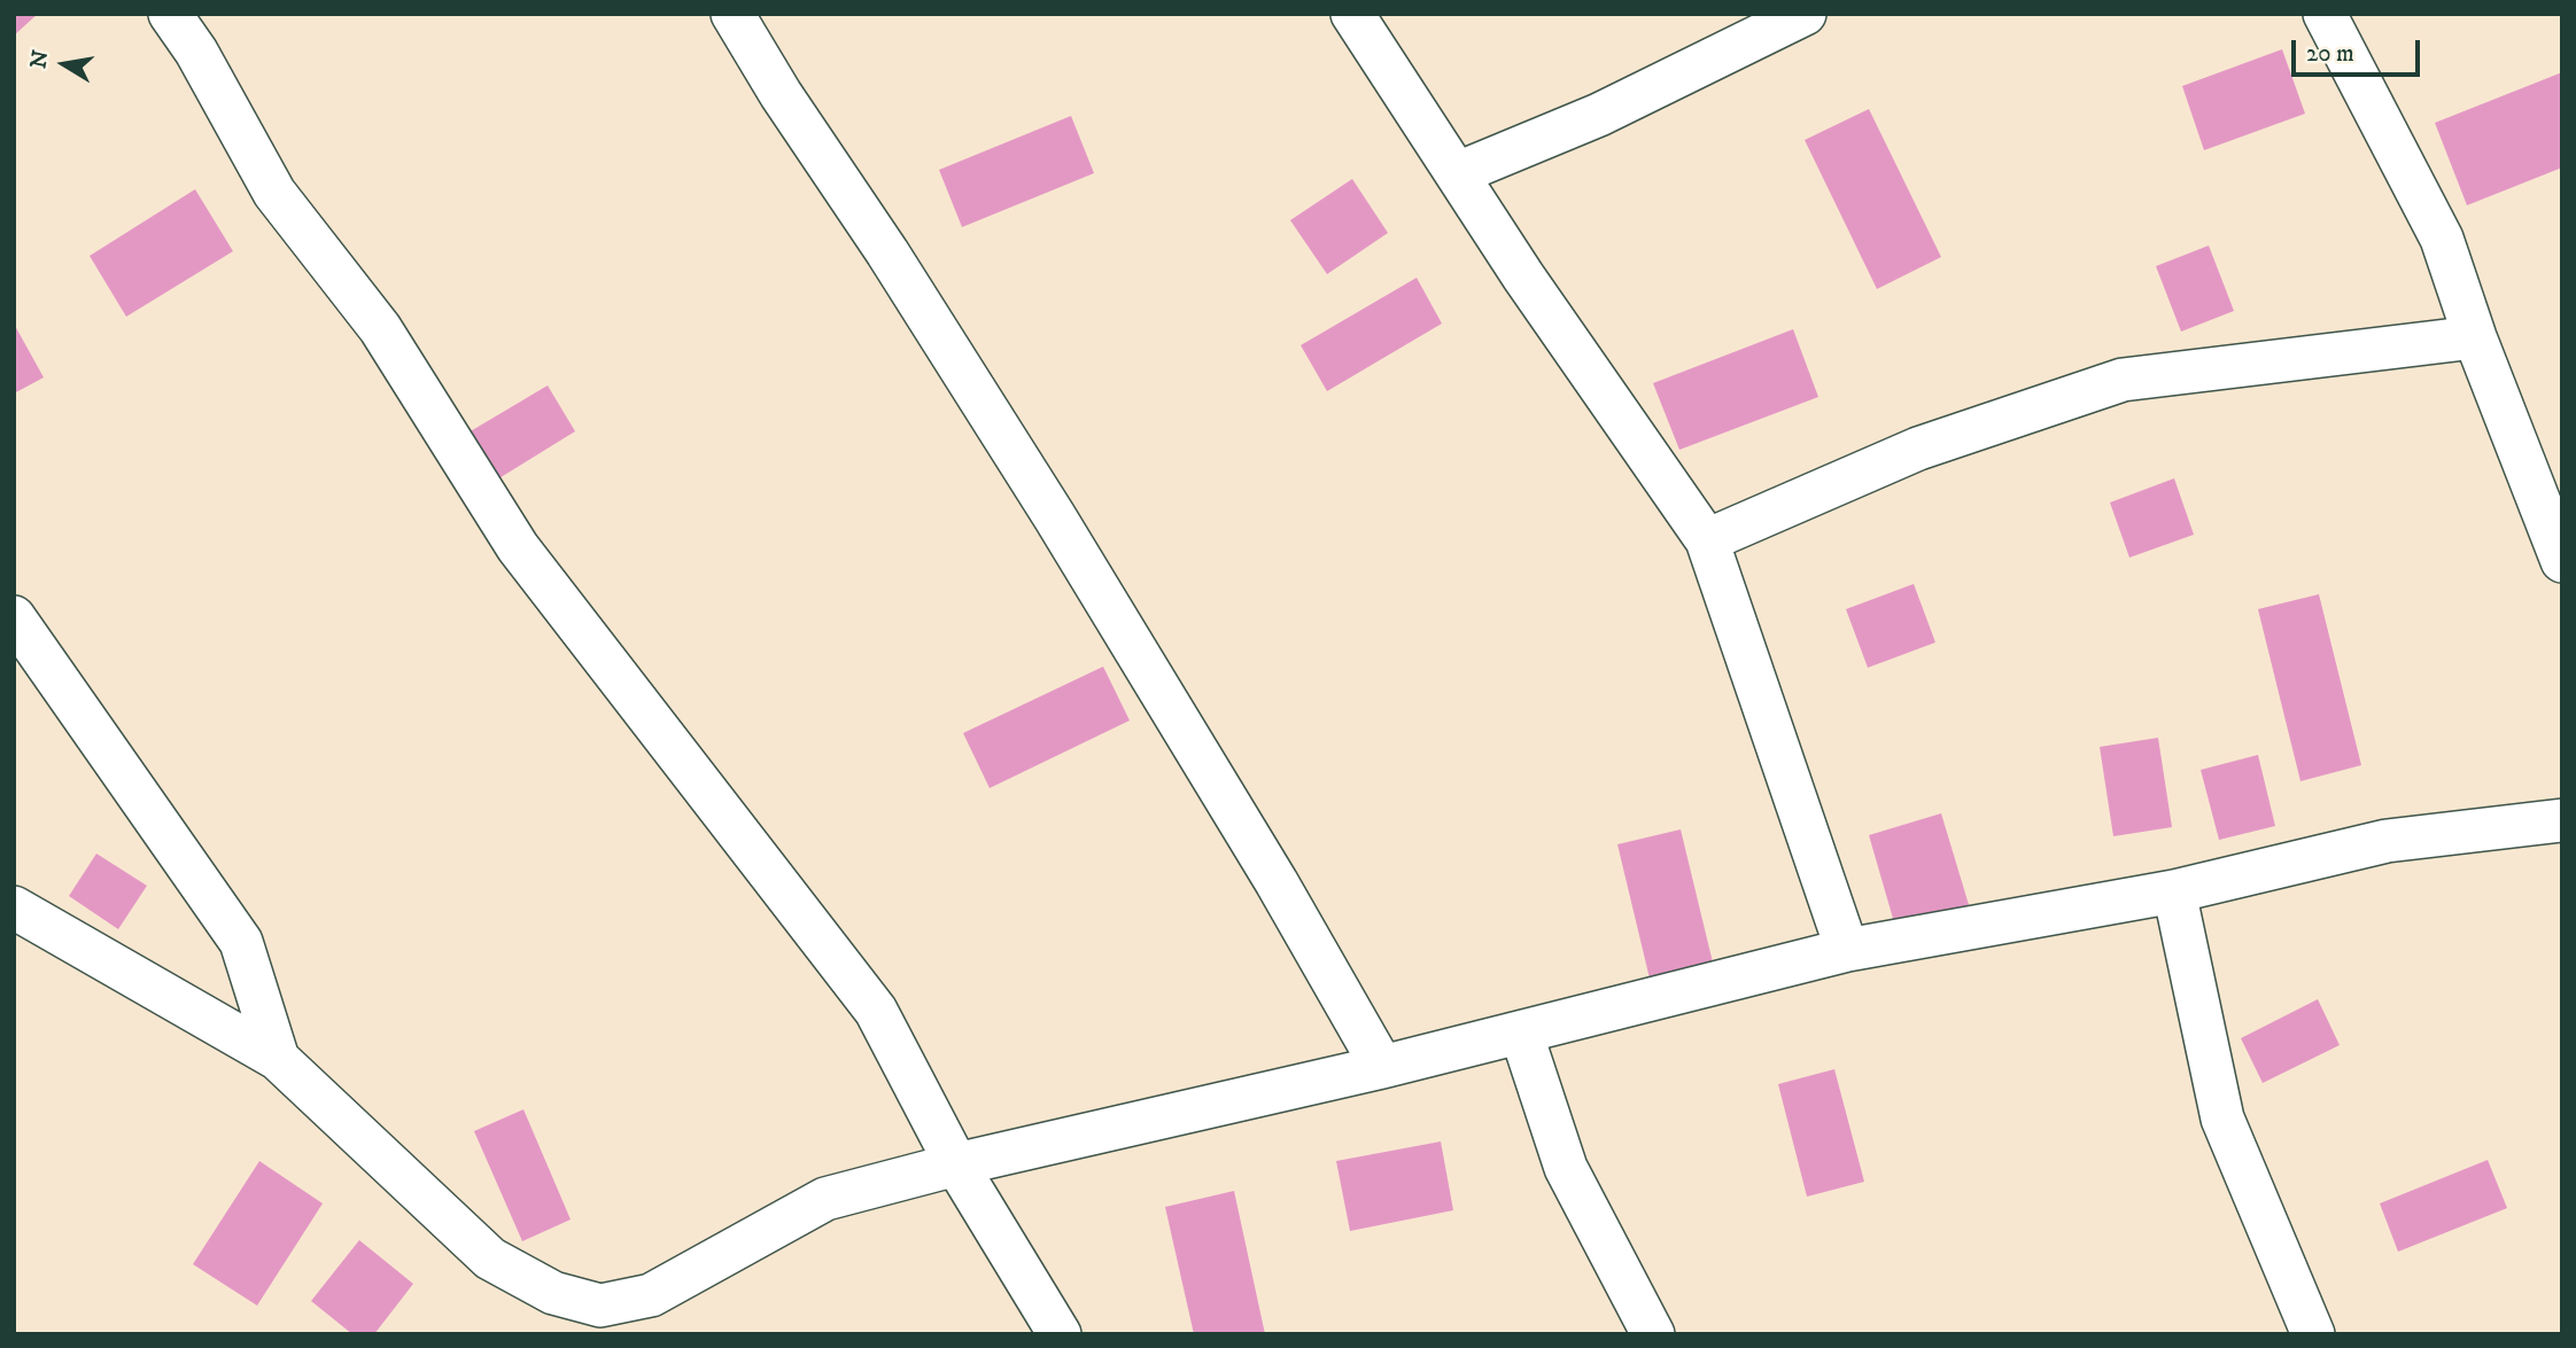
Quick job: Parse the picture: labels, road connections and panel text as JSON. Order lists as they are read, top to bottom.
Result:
{
  "scale_bar": "20 m",
  "north": "left"
}
